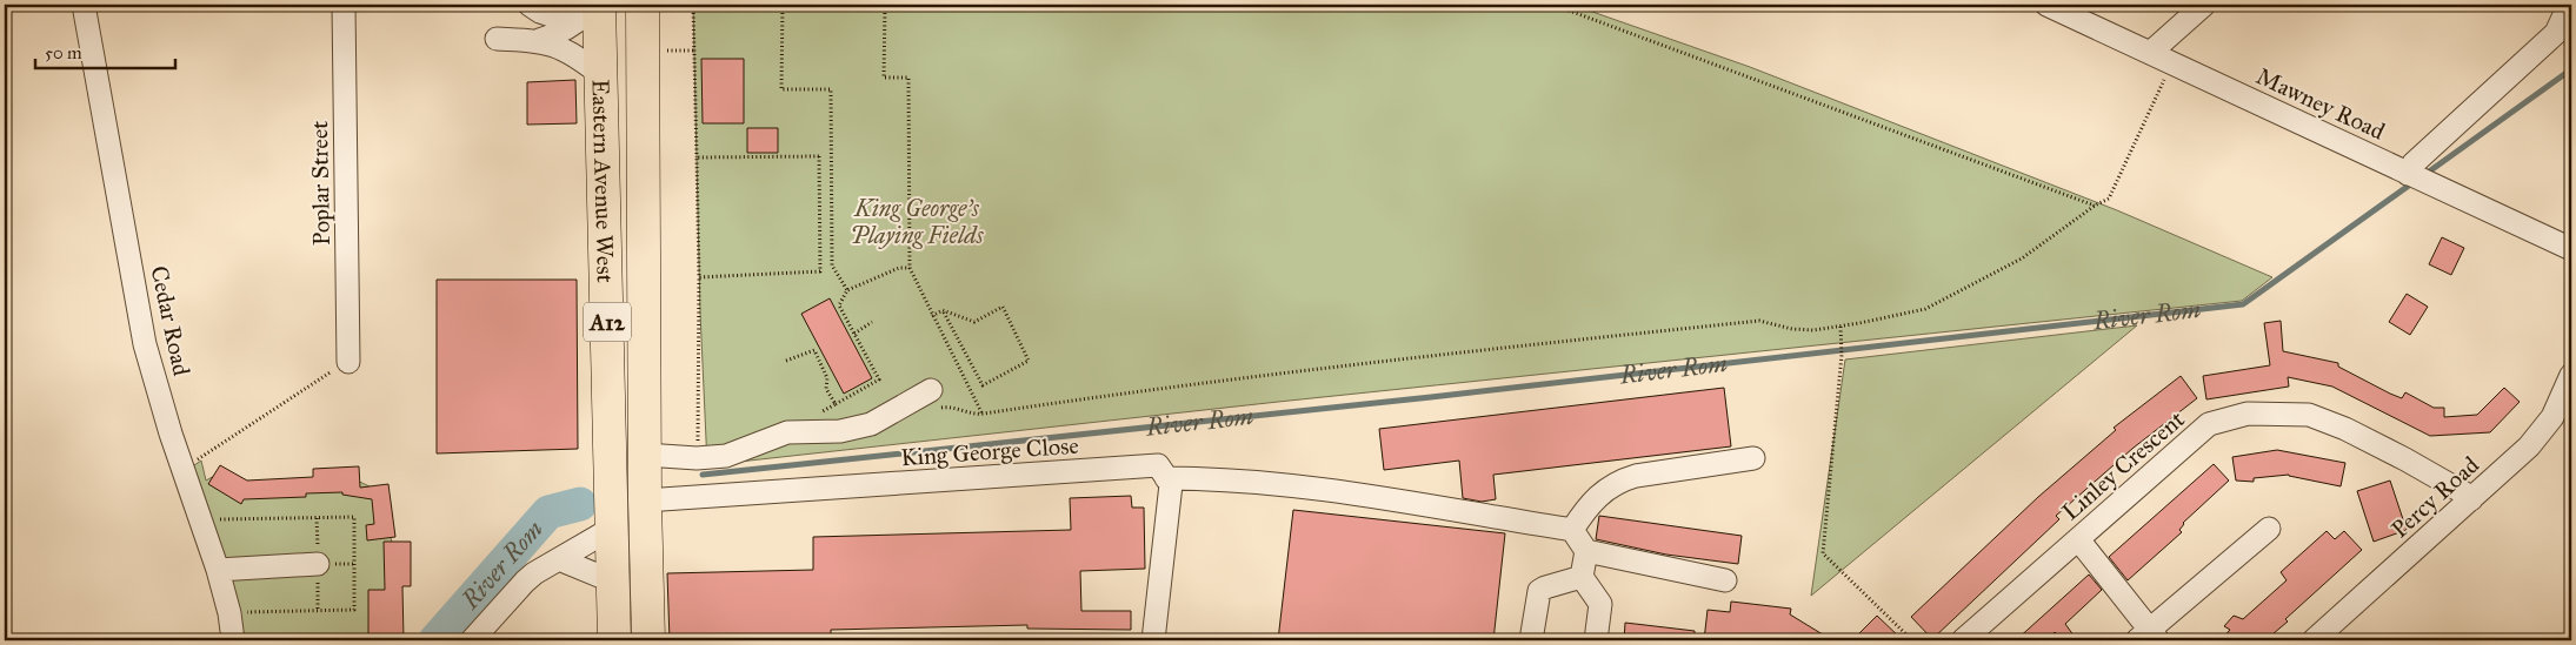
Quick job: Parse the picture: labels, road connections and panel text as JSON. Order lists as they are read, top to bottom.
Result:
{
  "streets": {
    "highway": ["Eastern Avenue West", "A12"],
    "street": [
      "Mawney Road",
      "Poplar Street",
      "Cedar Road",
      "King George Close",
      "Linley Crescent",
      "Percy Road"
    ]
  },
  "crossings": [
    ["Eastern Avenue West", "King George Close"],
    ["Linley Crescent", "Percy Road"]
  ],
  "water": ["River Rom"],
  "parks": ["King George's Playing Fields"],
  "scale_bar": "50 m"
}
